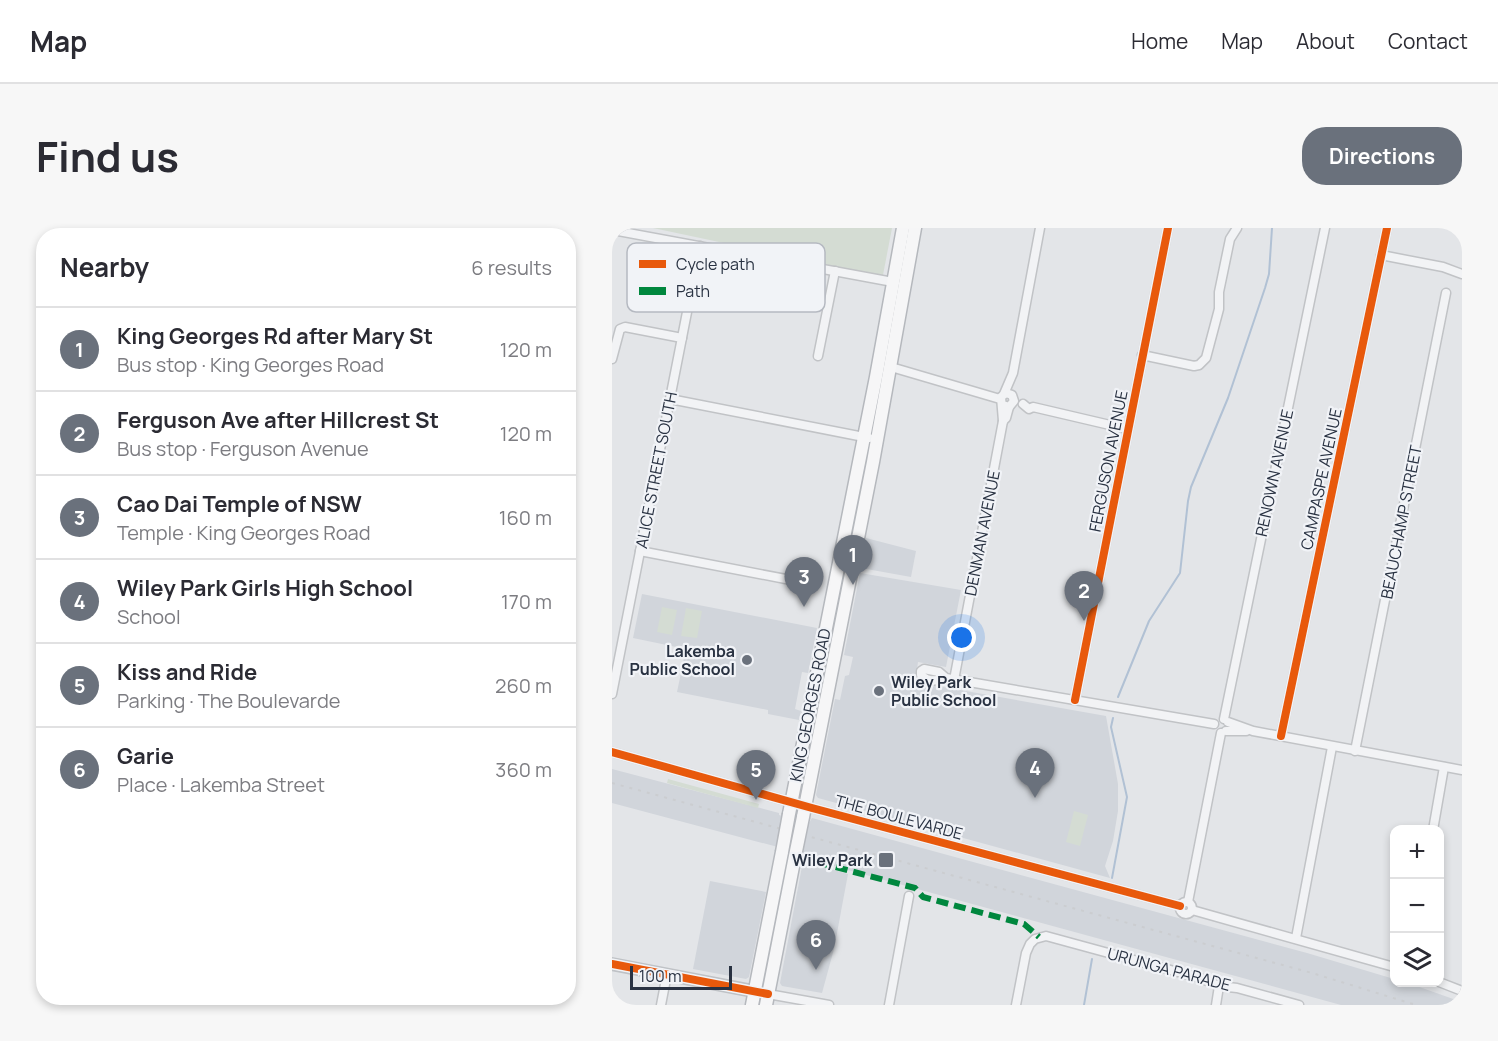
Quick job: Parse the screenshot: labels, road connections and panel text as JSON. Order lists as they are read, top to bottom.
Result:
{
  "streets": {
    "highway": ["KING GEORGES ROAD"],
    "street": [
      "FERGUSON AVENUE",
      "ALICE STREET SOUTH",
      "RENOWN AVENUE",
      "CAMPASPE AVENUE",
      "BEAUCHAMP STREET",
      "DENMAN AVENUE",
      "THE BOULEVARDE",
      "URUNGA PARADE"
    ]
  },
  "crossings": [
    ["FERGUSON AVENUE", "DENMAN AVENUE"],
    ["RENOWN AVENUE", "THE BOULEVARDE"],
    ["KING GEORGES ROAD", "THE BOULEVARDE"]
  ],
  "places": {
    "other": ["Lakemba Public School", "Wiley Park Public School"],
    "transit": ["Wiley Park"]
  },
  "legend": ["Cycle path", "Path"],
  "scale_bar": "100 m",
  "page": {
    "header": "Map",
    "nav": [
      "Home",
      "Map",
      "About",
      "Contact"
    ],
    "title": "Find us",
    "buttons": "Directions",
    "heading": ["Nearby", "6 results"],
    "list": [
      {
        "mark": "1",
        "name": "King Georges Rd after Mary St",
        "note": "Bus stop · King Georges Road",
        "value": "120 m"
      },
      {
        "mark": "2",
        "name": "Ferguson Ave after Hillcrest St",
        "note": "Bus stop · Ferguson Avenue",
        "value": "120 m"
      },
      {
        "mark": "3",
        "name": "Cao Dai Temple of NSW",
        "note": "Temple · King Georges Road",
        "value": "160 m"
      },
      {
        "mark": "4",
        "name": "Wiley Park Girls High School",
        "note": "School",
        "value": "170 m"
      },
      {
        "mark": "5",
        "name": "Kiss and Ride",
        "note": "Parking · The Boulevarde",
        "value": "260 m"
      },
      {
        "mark": "6",
        "name": "Garie",
        "note": "Place · Lakemba Street",
        "value": "360 m"
      }
    ],
    "pins": [
      "1",
      "3",
      "2",
      "4",
      "5",
      "6"
    ],
    "map_buttons": ["+", "−"],
    "scale": "100 m"
  }
}
